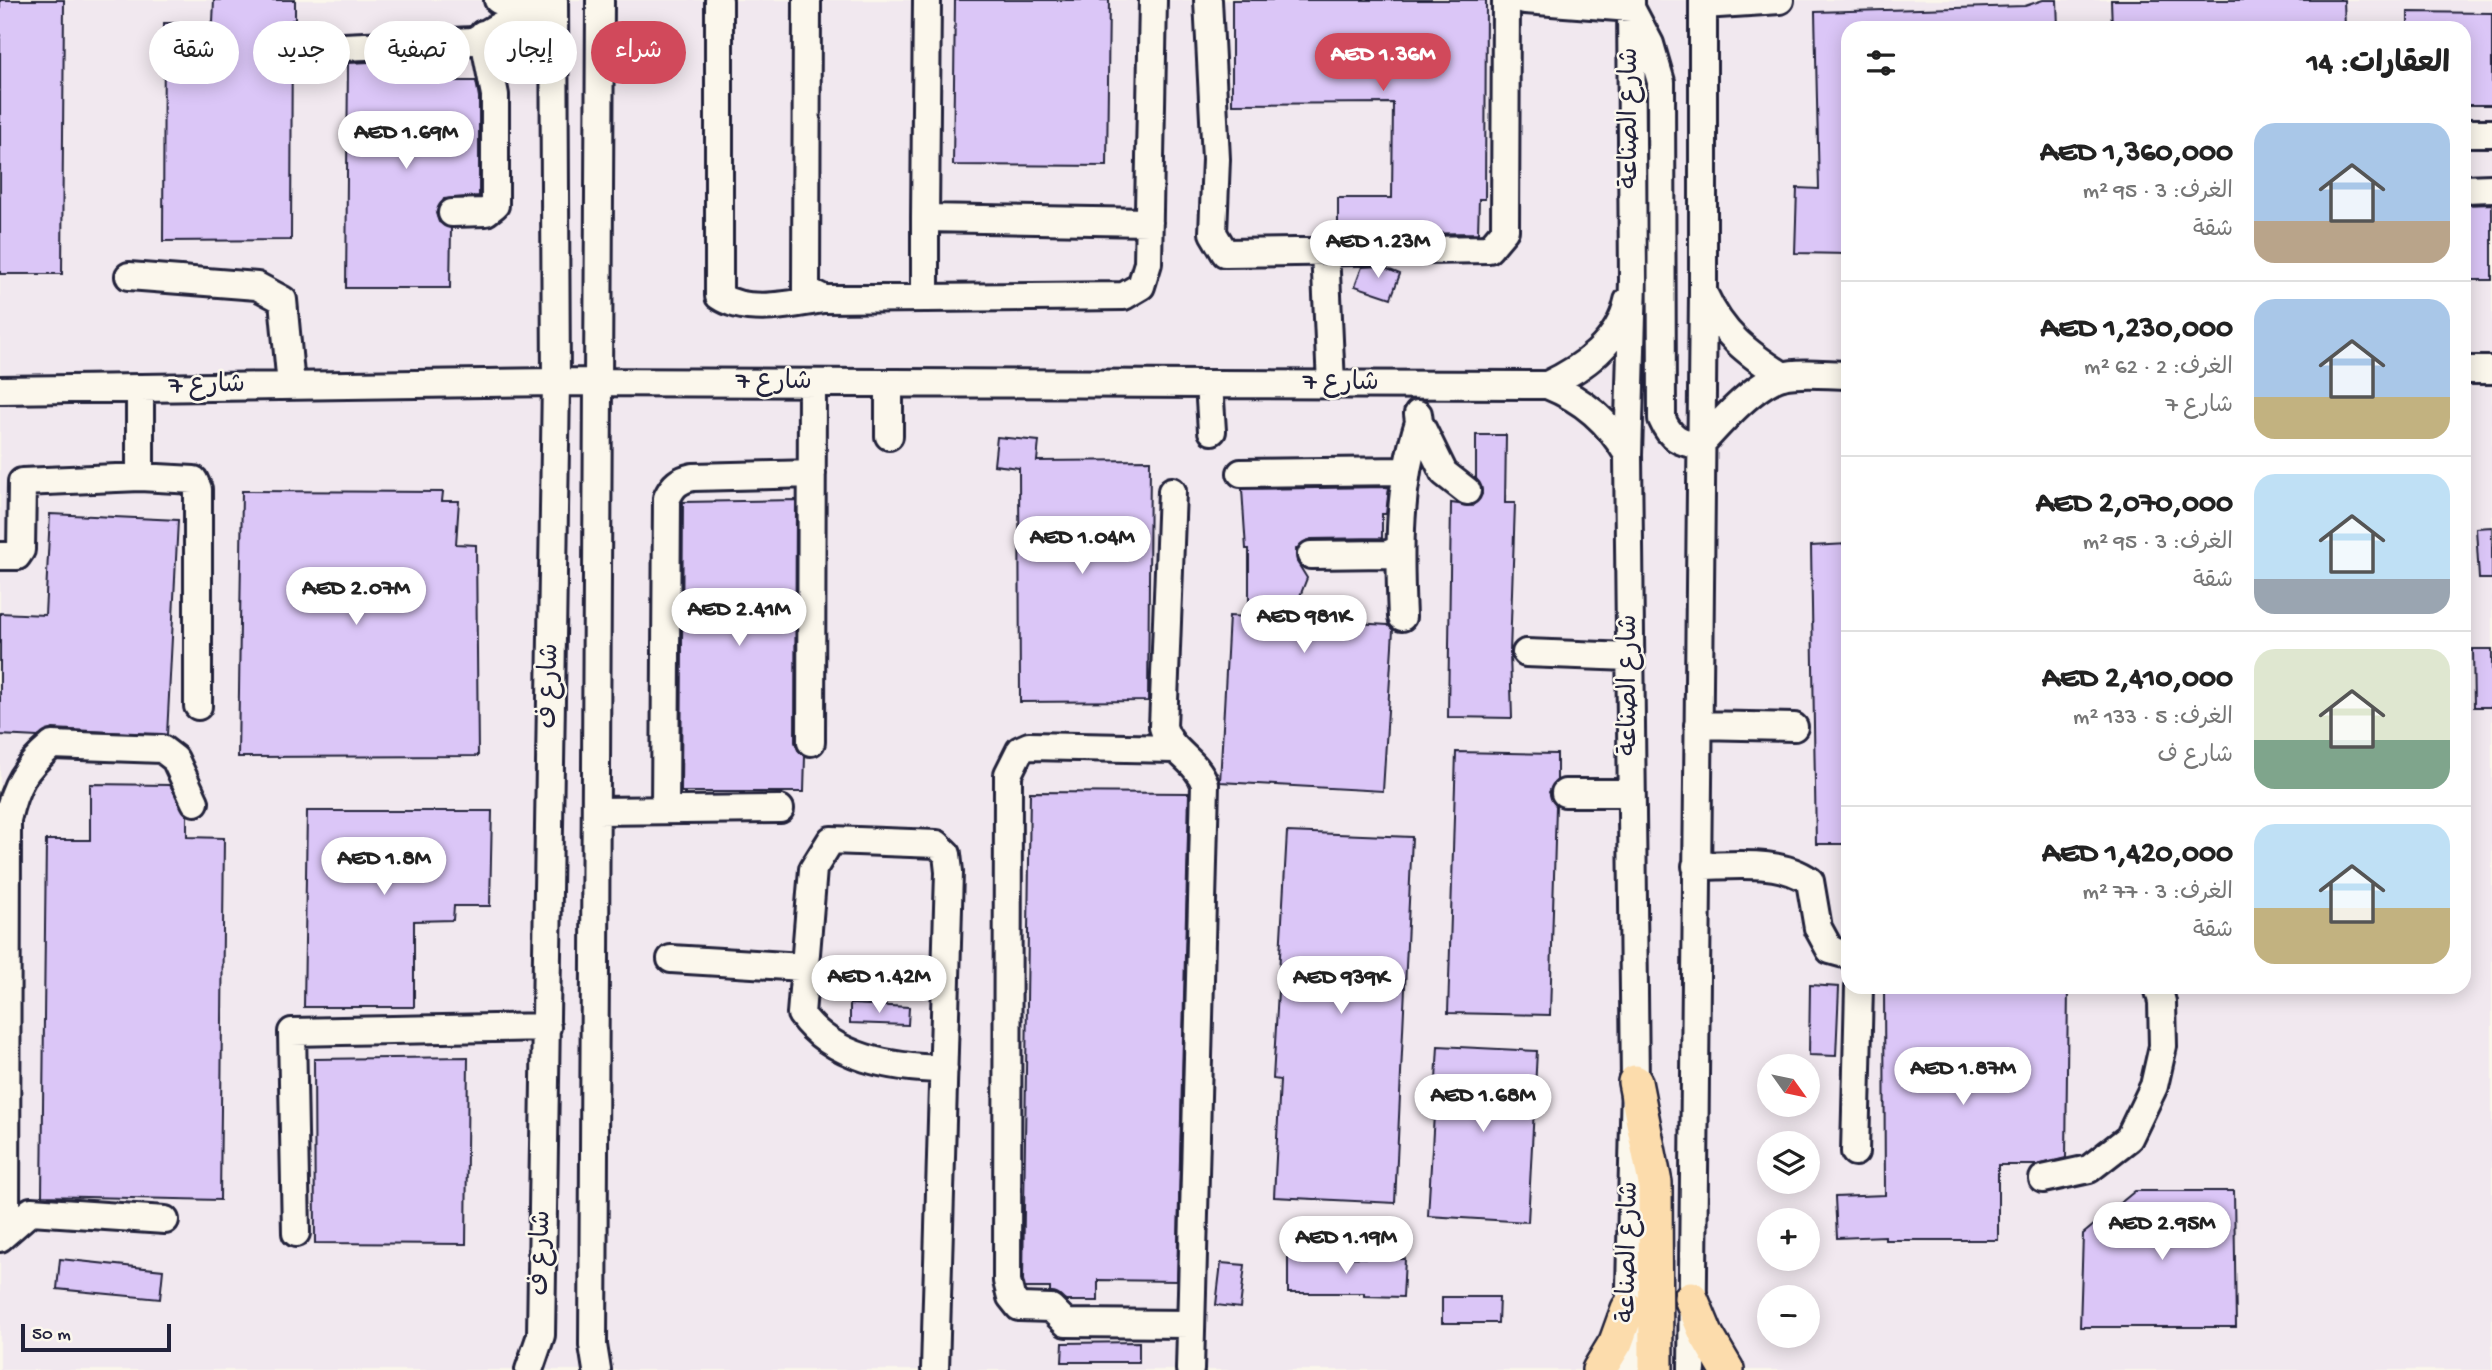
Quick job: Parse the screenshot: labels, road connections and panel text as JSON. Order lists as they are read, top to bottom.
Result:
{
  "streets": {
    "street": ["شارع الصناعة", "شارع 7", "شارع ف"]
  },
  "crossings": [
    ["شارع الصناعة", "شارع 7"],
    ["شارع 7", "شارع ف"]
  ],
  "scale_bar": "50 m",
  "north": "bottom right",
  "page": {
    "chip": [
      "شراء",
      "إيجار",
      "تصفية",
      "جديد",
      "شقة"
    ],
    "heading": "العقارات: 14",
    "price": [
      "AED 1.36M",
      "AED 1.69M",
      "AED 1.23M",
      "AED 1.04M",
      "AED 2.07M",
      "AED 2.41M",
      "AED 981K",
      "AED 1.8M",
      "AED 1.42M",
      "AED 939K",
      "AED 1.87M",
      "AED 1.68M",
      "AED 2.95M",
      "AED 1.19M"
    ],
    "list": [
      {
        "name": "AED 1,360,000",
        "note": "الغرف: 3 · 95 m² · شقة"
      },
      {
        "name": "AED 1,230,000",
        "note": "الغرف: 2 · 62 m² · شارع 7"
      },
      {
        "name": "AED 2,070,000",
        "note": "الغرف: 3 · 95 m² · شقة"
      },
      {
        "name": "AED 2,410,000",
        "note": "الغرف: 5 · 133 m² · شارع ف"
      },
      {
        "name": "AED 1,420,000",
        "note": "الغرف: 3 · 77 m² · شقة"
      }
    ],
    "map_buttons": ["+", "−"],
    "scale": "50 m"
  }
}
